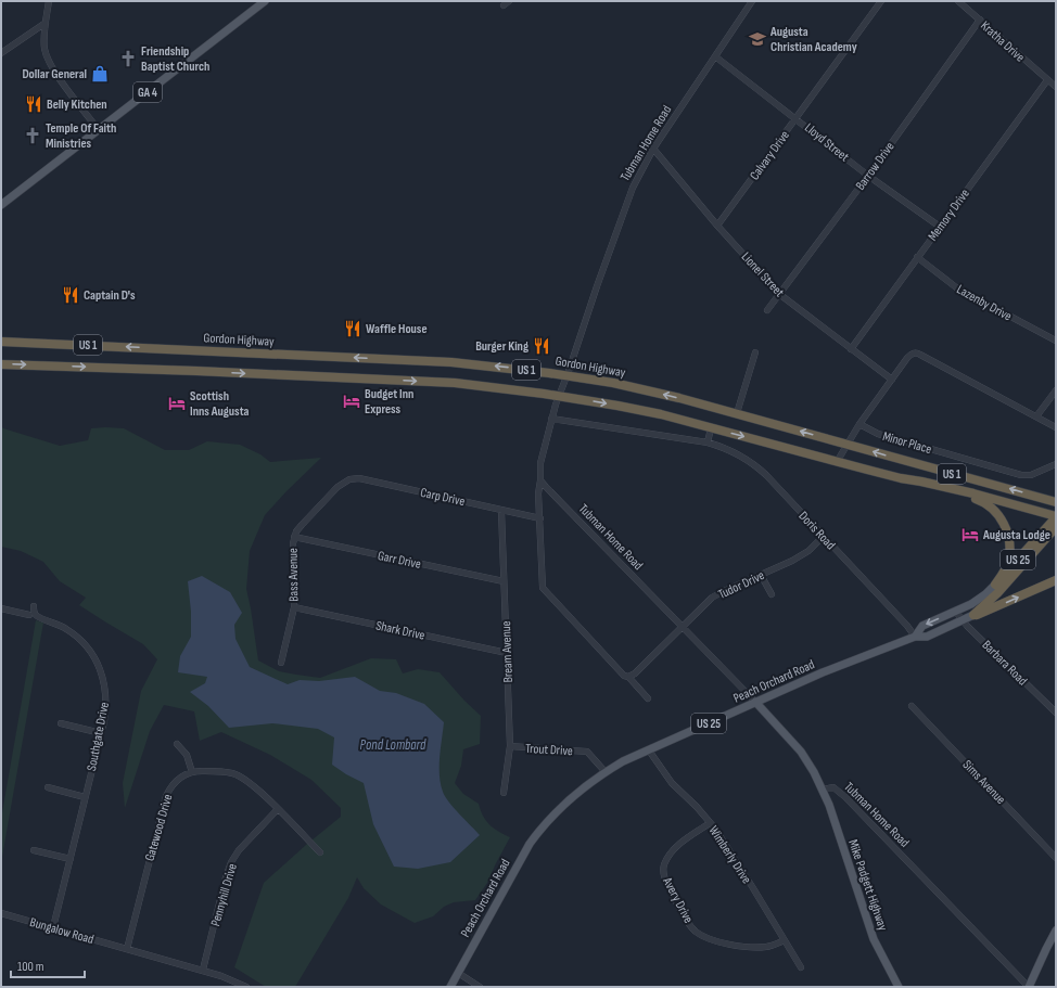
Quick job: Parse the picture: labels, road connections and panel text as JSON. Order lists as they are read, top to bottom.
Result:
{
  "streets": {
    "highway": ["Gordon Highway", "US 1", "US 25"],
    "main road": [
      "GA 4",
      "Tubman Home Road",
      "Peach Orchard Road",
      "Mike Padgett Highway"
    ],
    "street": [
      "Kratha Drive",
      "Lloyd Street",
      "Calvary Drive",
      "Barrow Drive",
      "Memory Drive",
      "Lionel Street",
      "Lazenby Drive",
      "Minor Place",
      "Carp Drive",
      "Doris Road",
      "Garr Drive",
      "Bass Avenue",
      "Tudor Drive",
      "Shark Drive",
      "Bream Avenue",
      "Barbara Road",
      "Southgate Drive",
      "Trout Drive",
      "Sims Avenue",
      "Gatewood Drive",
      "Wimberly Drive",
      "Pennyhill Drive",
      "Avery Drive",
      "Bungalow Road"
    ]
  },
  "crossings": [
    ["Kratha Drive", "Barrow Drive"],
    ["Kratha Drive", "Memory Drive"],
    ["Lloyd Street", "Tubman Home Road"],
    ["Lloyd Street", "Calvary Drive"],
    ["Lloyd Street", "Barrow Drive"],
    ["Lloyd Street", "Memory Drive"],
    ["Tubman Home Road", "Lionel Street"],
    ["Tubman Home Road", "Gordon Highway"],
    ["Tubman Home Road", "US 1"],
    ["Tubman Home Road", "Doris Road"],
    ["Tubman Home Road", "Tudor Drive"],
    ["Tubman Home Road", "Peach Orchard Road"],
    ["Tubman Home Road", "Mike Padgett Highway"],
    ["Calvary Drive", "Lionel Street"],
    ["Barrow Drive", "Lionel Street"],
    ["Memory Drive", "Lionel Street"],
    ["Memory Drive", "Lazenby Drive"],
    ["US 1", "US 25"],
    ["Carp Drive", "Bass Avenue"],
    ["Carp Drive", "Bream Avenue"],
    ["Doris Road", "Tudor Drive"],
    ["Doris Road", "Peach Orchard Road"],
    ["Garr Drive", "Bass Avenue"],
    ["Garr Drive", "Bream Avenue"],
    ["US 25", "Peach Orchard Road"],
    ["Bass Avenue", "Shark Drive"],
    ["Shark Drive", "Bream Avenue"],
    ["Bream Avenue", "Trout Drive"],
    ["Barbara Road", "Peach Orchard Road"],
    ["Peach Orchard Road", "Trout Drive"],
    ["Peach Orchard Road", "Wimberly Drive"],
    ["Southgate Drive", "Bungalow Road"],
    ["Gatewood Drive", "Pennyhill Drive"],
    ["Gatewood Drive", "Bungalow Road"],
    ["Wimberly Drive", "Avery Drive"],
    ["Pennyhill Drive", "Bungalow Road"]
  ],
  "water": ["Pond Lombard"],
  "places": {
    "school or university": ["Augusta Christian Academy"],
    "church": ["Friendship Baptist Church", "Temple Of Faith Ministries"],
    "shop": ["Dollar General"],
    "restaurant": [
      "Belly Kitchen",
      "Captain D's",
      "Waffle House",
      "Burger King"
    ],
    "hotel": ["Budget Inn Express", "Scottish Inns Augusta", "Augusta Lodge"]
  },
  "scale_bar": "100 m"
}
